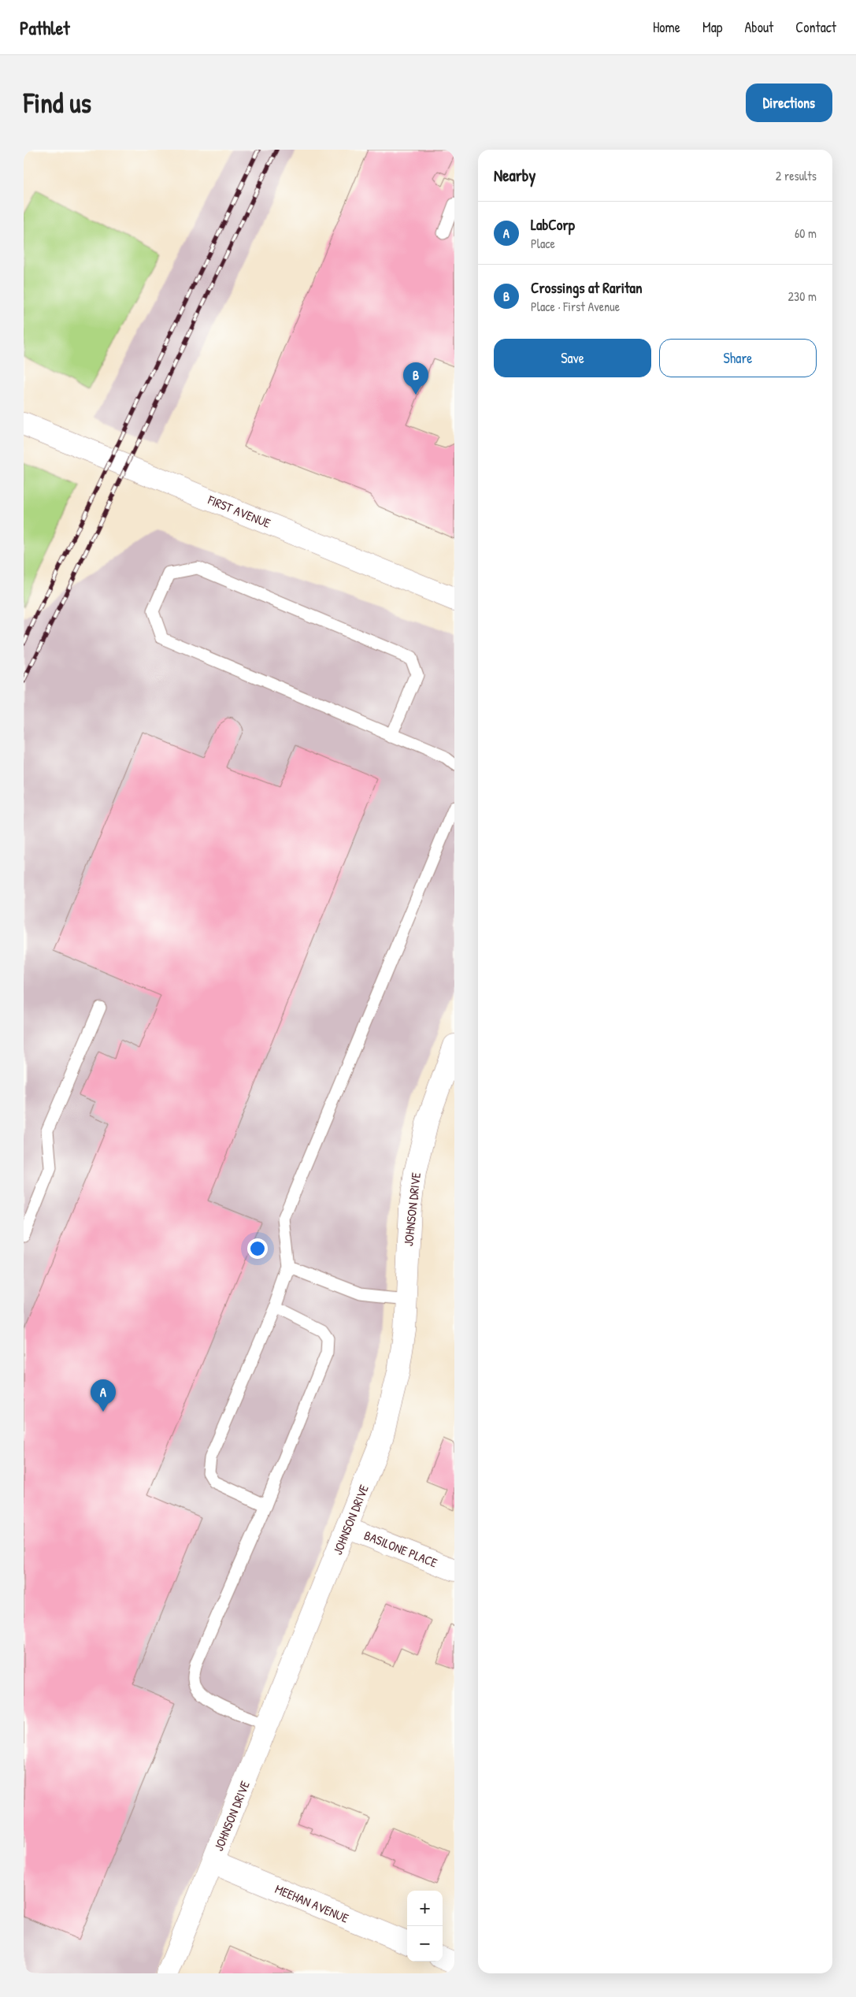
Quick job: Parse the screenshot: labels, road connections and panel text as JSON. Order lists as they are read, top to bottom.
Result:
{
  "streets": {
    "street": [
      "FIRST AVENUE",
      "JOHNSON DRIVE",
      "BASILONE PLACE",
      "MEEHAN AVENUE"
    ]
  },
  "crossings": [
    ["JOHNSON DRIVE", "BASILONE PLACE"],
    ["JOHNSON DRIVE", "MEEHAN AVENUE"]
  ],
  "page": {
    "header": "Pathlet",
    "nav": [
      "Home",
      "Map",
      "About",
      "Contact"
    ],
    "buttons": [
      "Directions",
      ["Save", "Share"]
    ],
    "title": "Find us",
    "heading": ["Nearby", "2 results"],
    "list": [
      {
        "mark": "A",
        "name": "LabCorp",
        "note": "Place",
        "value": "60 m"
      },
      {
        "mark": "B",
        "name": "Crossings at Raritan",
        "note": "Place · First Avenue",
        "value": "230 m"
      }
    ],
    "pins": ["B", "A"],
    "map_buttons": ["+", "−"]
  }
}
